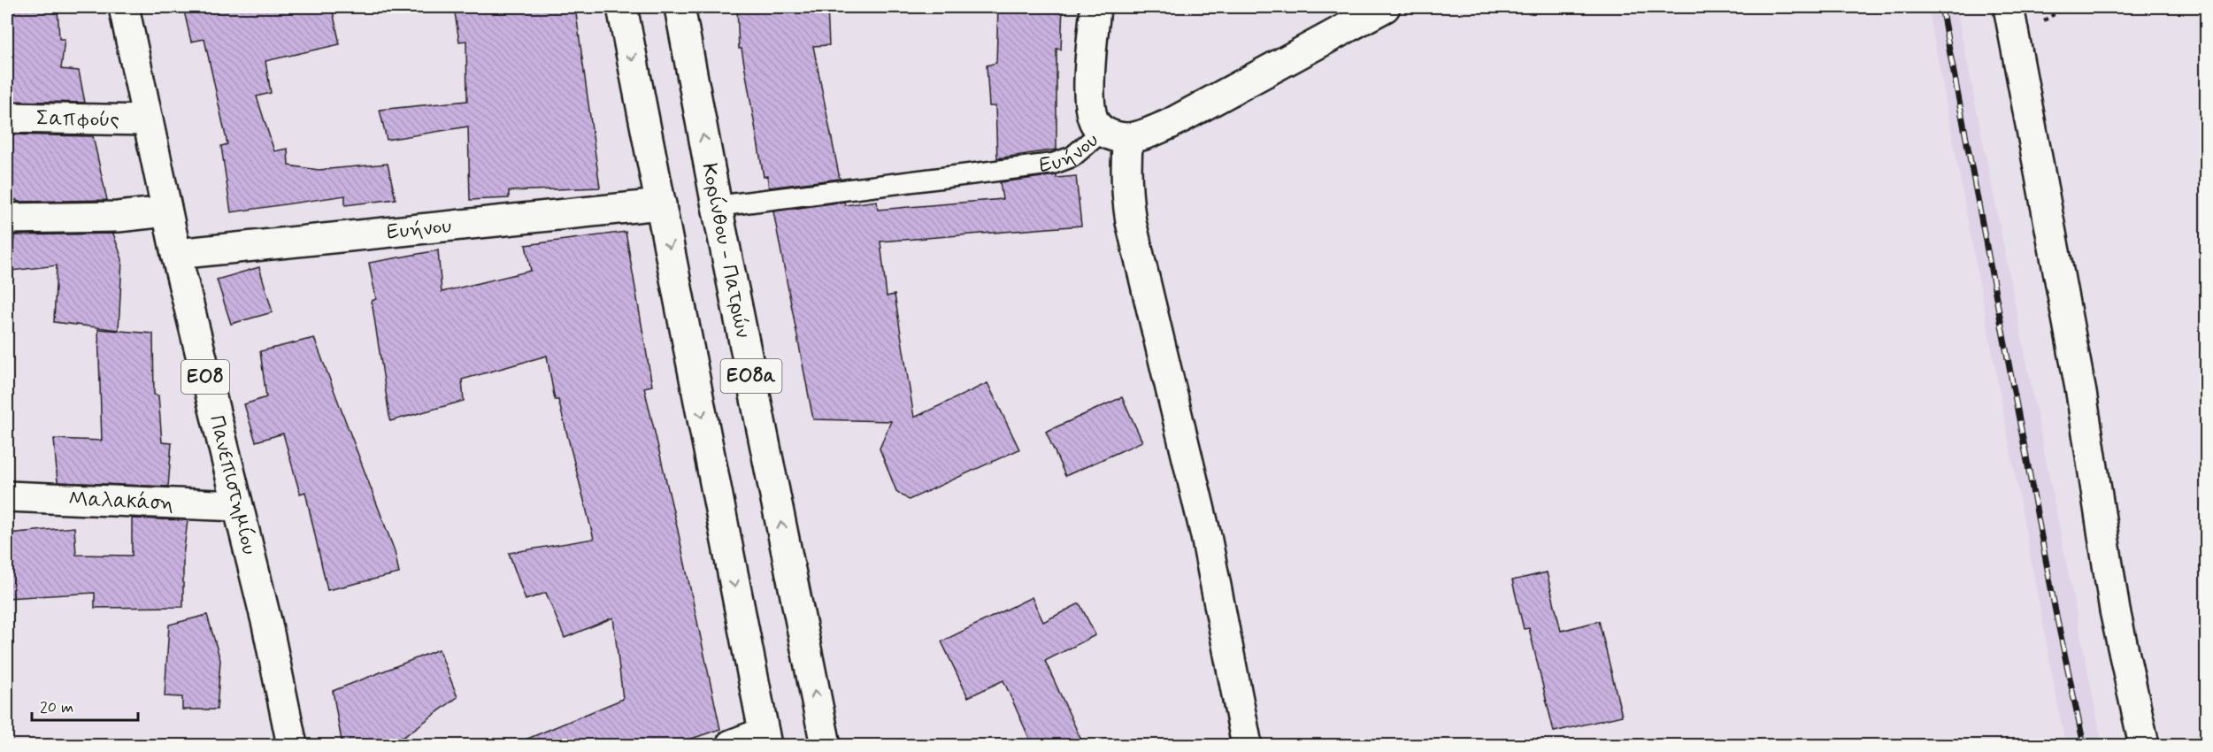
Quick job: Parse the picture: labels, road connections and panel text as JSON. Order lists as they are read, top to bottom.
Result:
{
  "streets": {
    "main road": [
      "Σαπφούς",
      "Ευήνου",
      "Κορίνθου - Πατρών",
      "ΕΟ8α",
      "ΕΟ8",
      "Πανεπιστημίου",
      "Μαλακάση"
    ]
  },
  "crossings": [
    ["Σαπφούς", "Πανεπιστημίου"],
    ["Ευήνου", "Κορίνθου - Πατρών"],
    ["Ευήνου", "ΕΟ8α"],
    ["Ευήνου", "Πανεπιστημίου"],
    ["Πανεπιστημίου", "Μαλακάση"]
  ],
  "scale_bar": "20 m"
}
